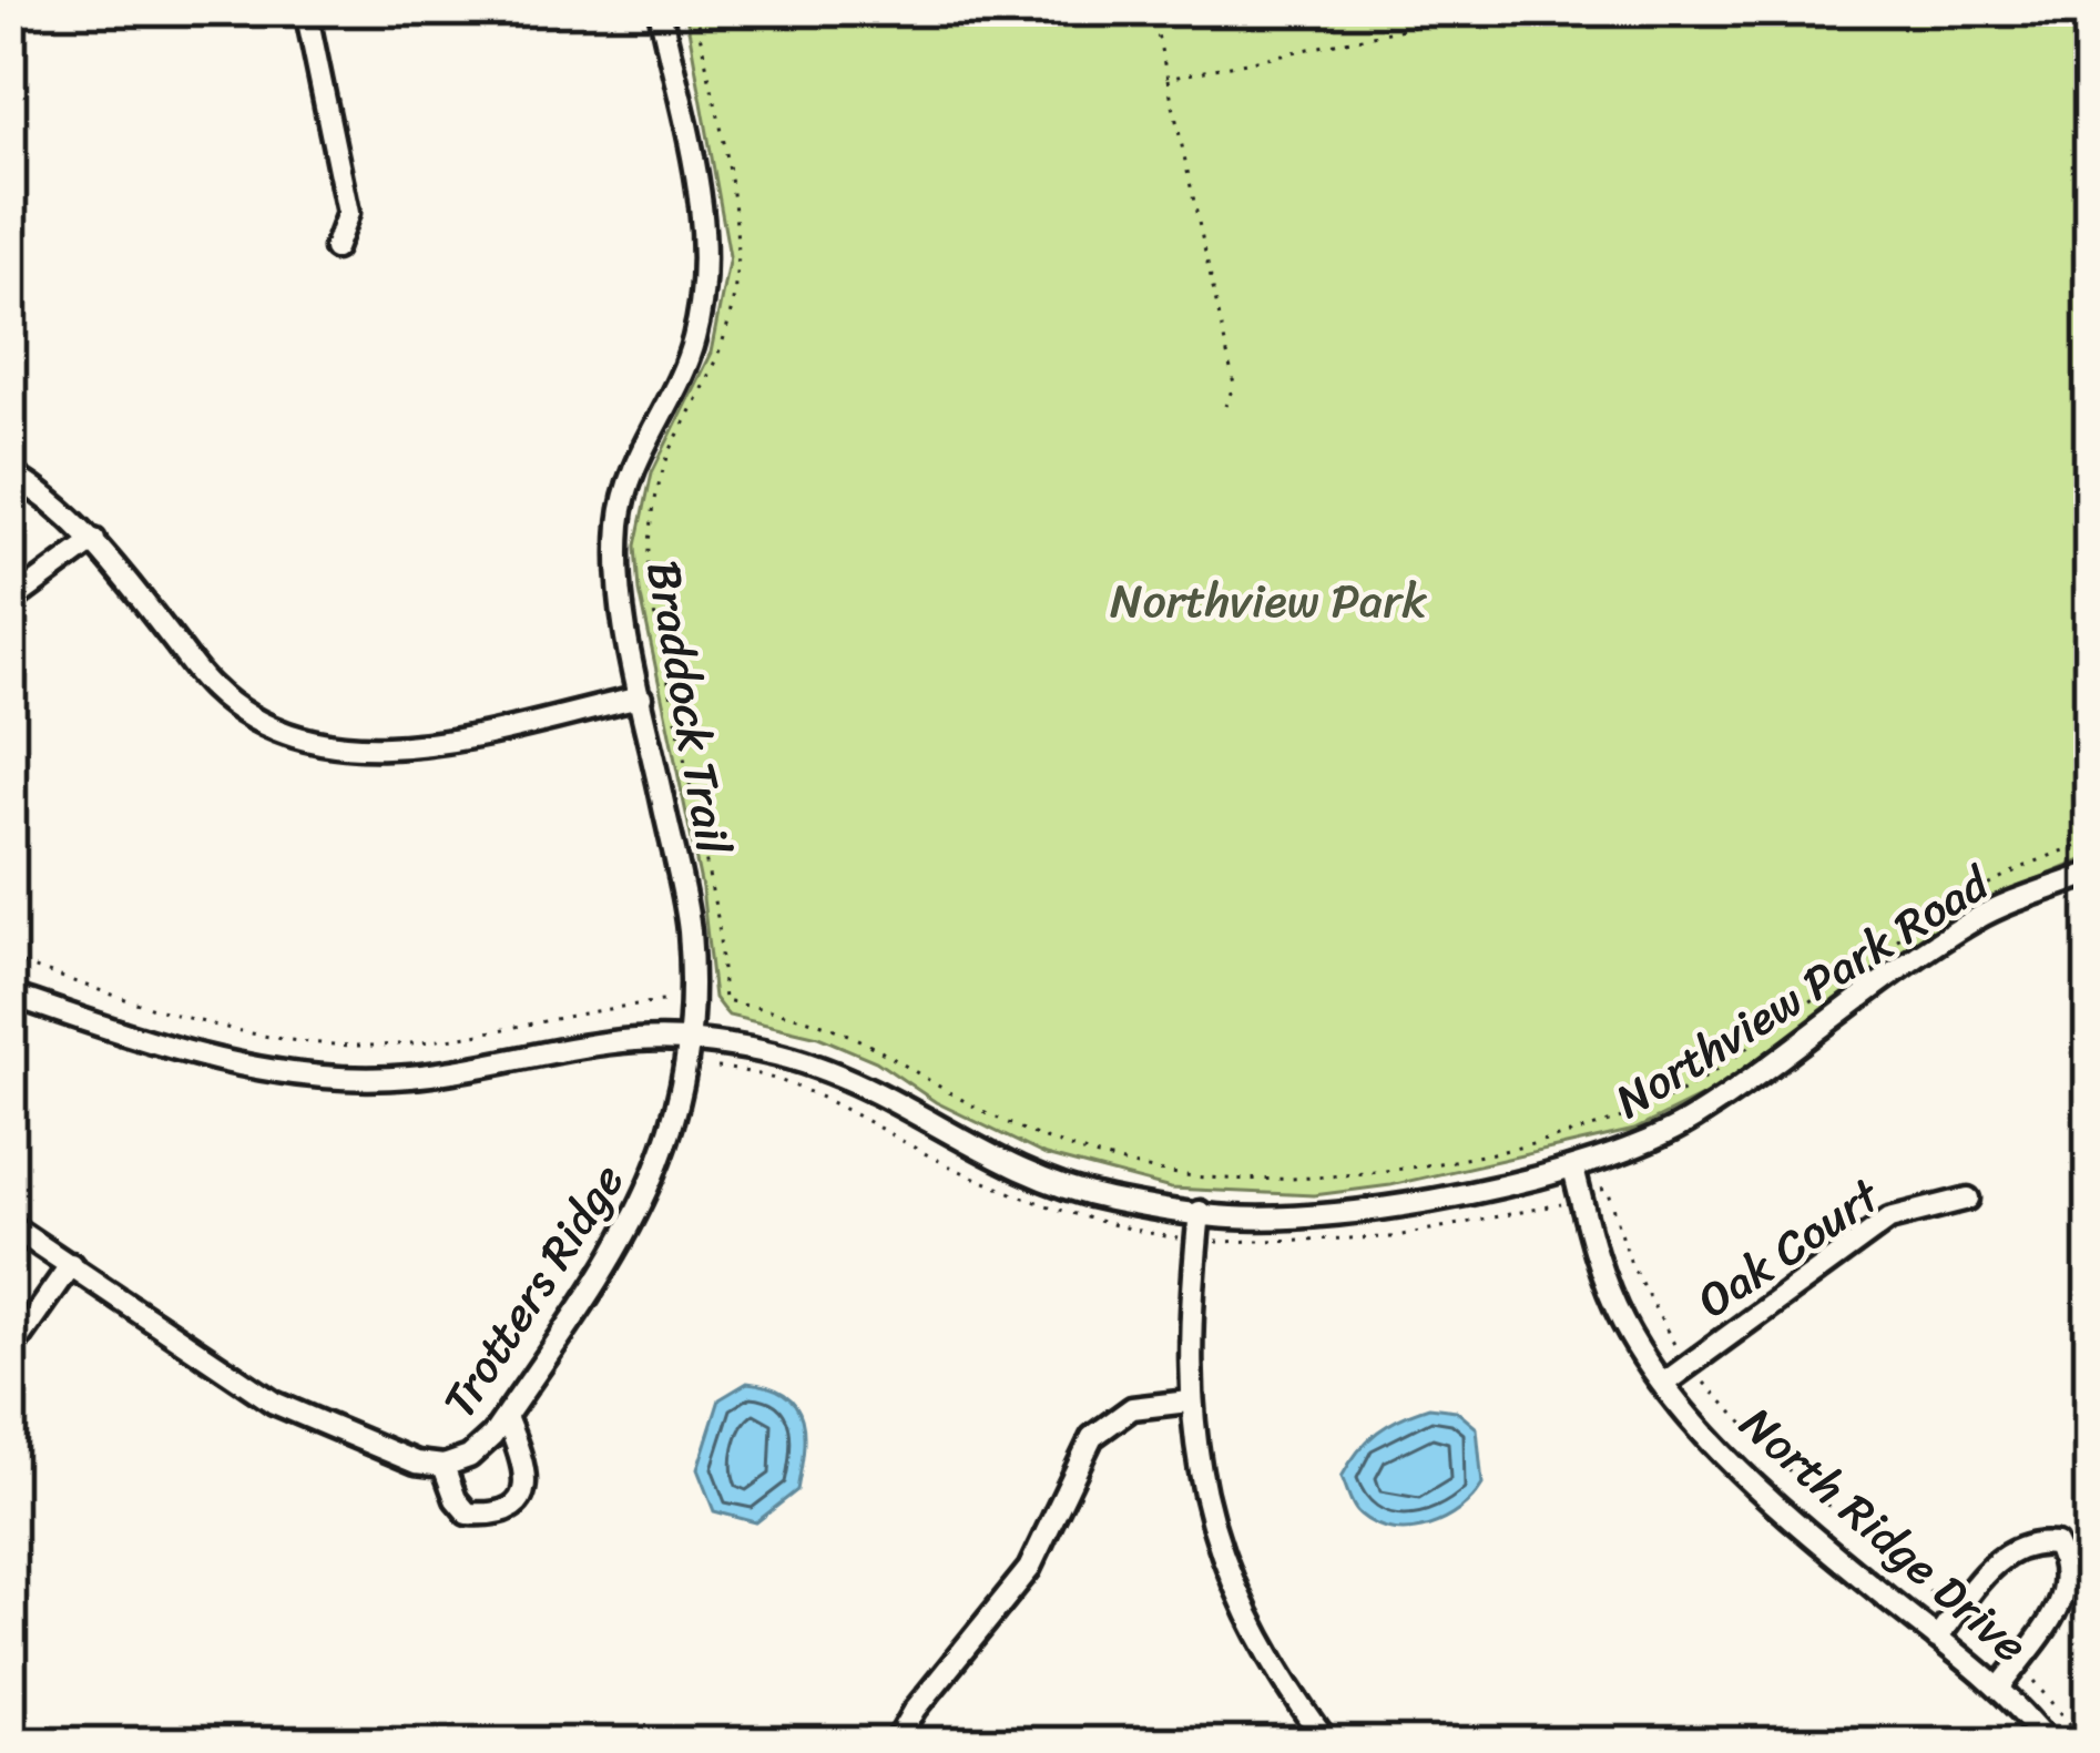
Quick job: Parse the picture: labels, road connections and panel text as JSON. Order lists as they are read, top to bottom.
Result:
{
  "streets": {
    "street": [
      "Braddock Trail",
      "Northview Park Road",
      "Oak Court",
      "Trotters Ridge",
      "North Ridge Drive"
    ]
  },
  "crossings": [
    ["Braddock Trail", "Northview Park Road"],
    ["Braddock Trail", "Trotters Ridge"],
    ["Northview Park Road", "Trotters Ridge"],
    ["Northview Park Road", "North Ridge Drive"],
    ["Oak Court", "North Ridge Drive"]
  ],
  "parks": ["Northview Park"]
}
